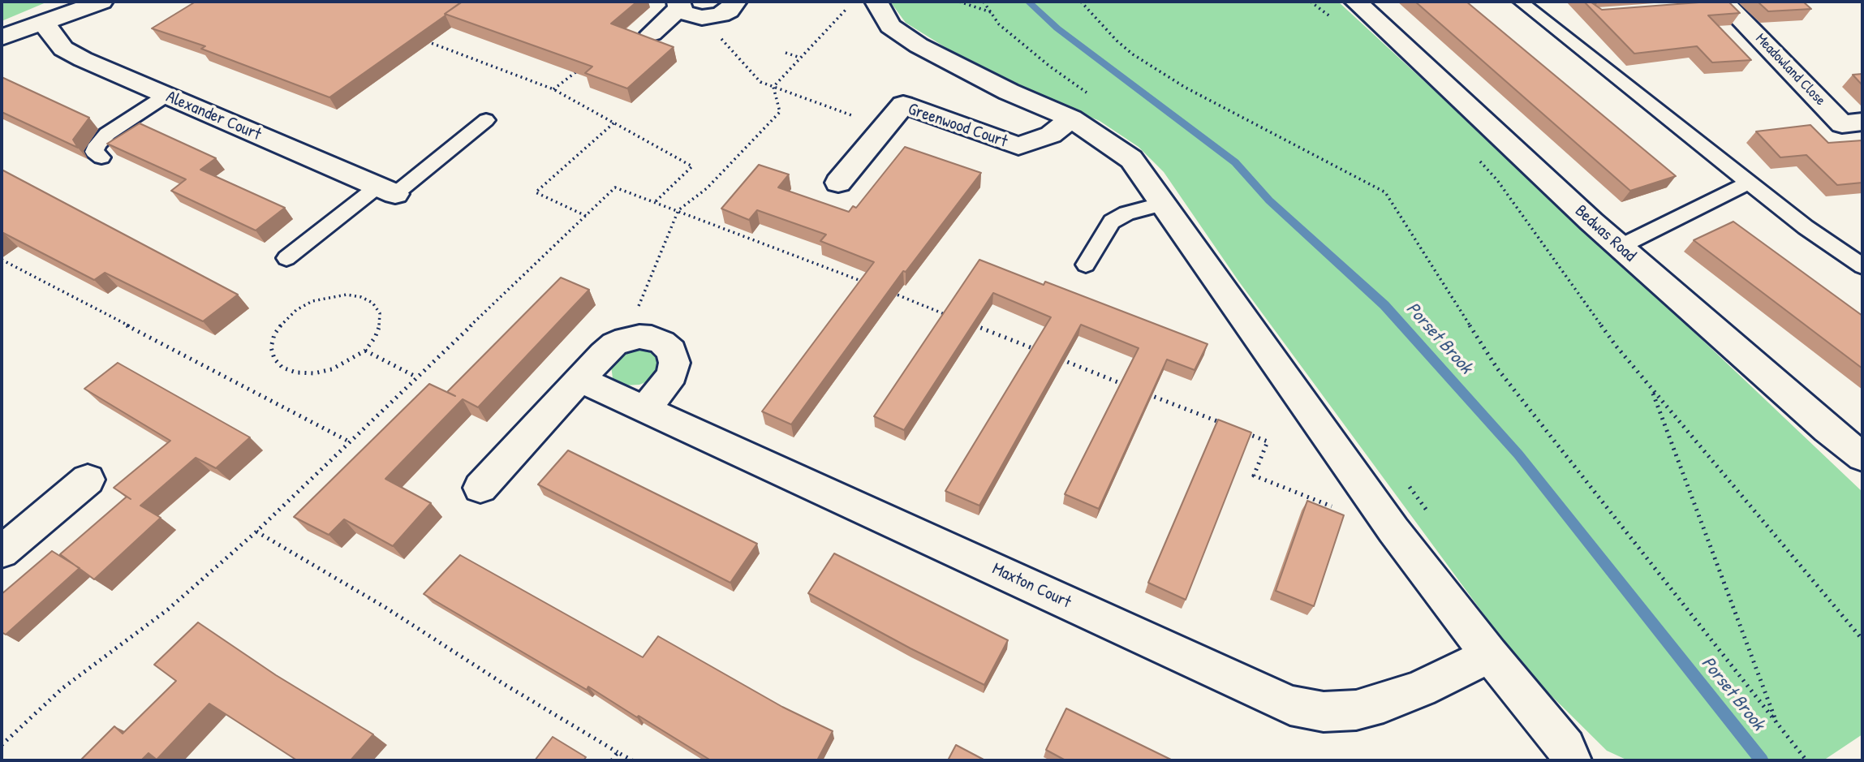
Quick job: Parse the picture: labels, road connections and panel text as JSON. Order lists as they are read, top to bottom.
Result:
{
  "streets": {
    "street": [
      "Meadowland Close",
      "Alexander Court",
      "Greenwood Court",
      "Bedwas Road",
      "Maxton Court"
    ]
  },
  "water": ["Porset Brook"]
}
